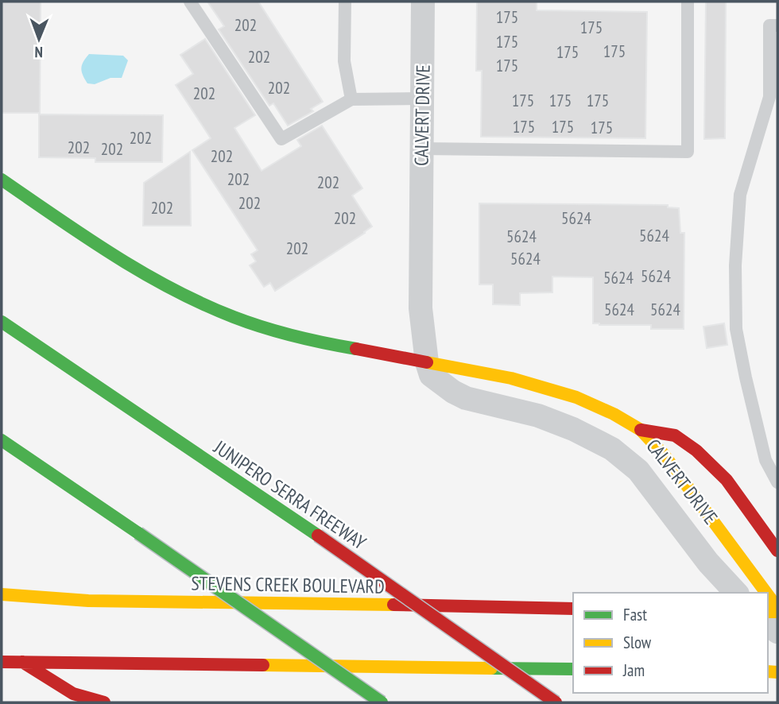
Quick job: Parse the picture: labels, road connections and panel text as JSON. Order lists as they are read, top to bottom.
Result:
{
  "streets": {
    "main road": ["CALVERT DRIVE", "JUNIPERO SERRA FREEWAY", "STEVENS CREEK BOULEVARD"]
  },
  "house_numbers": [
    "175",
    "202",
    "175",
    "175",
    "175",
    "175",
    "202",
    "175",
    "202",
    "202",
    "175",
    "175",
    "175",
    "175",
    "175",
    "175",
    "202",
    "202",
    "202",
    "202",
    "202",
    "202",
    "202",
    "202",
    "202",
    "5624",
    "5624",
    "5624",
    "202",
    "5624",
    "5624",
    "5624",
    "5624",
    "5624"
  ],
  "legend": ["Fast", "Slow", "Jam"],
  "north": "bottom"
}
